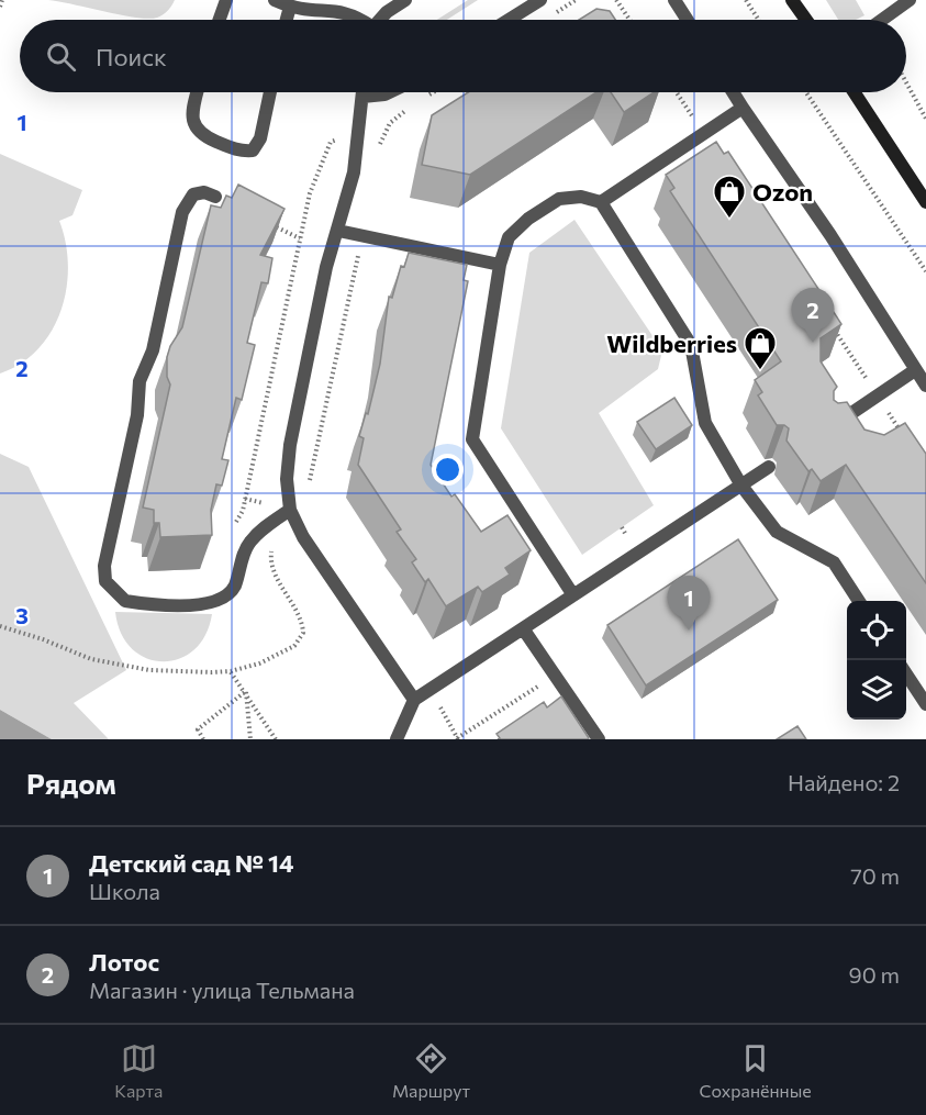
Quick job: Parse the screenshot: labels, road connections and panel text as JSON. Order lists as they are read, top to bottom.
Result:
{
  "places": {
    "shop": ["Ozon", "Wildberries"]
  },
  "page": {
    "search": "Поиск",
    "pins": ["2", "1"],
    "heading": ["Рядом", "Найдено: 2"],
    "list": [
      {
        "mark": "1",
        "name": "Детский сад № 14",
        "note": "Школа",
        "value": "70 m"
      },
      {
        "mark": "2",
        "name": "Лотос",
        "note": "Магазин · улица Тельмана",
        "value": "90 m"
      }
    ],
    "nav": ["Карта", "Маршрут", "Сохранённые"]
  },
  "grid": {
    "rows": ["1", "2", "3"]
  }
}
